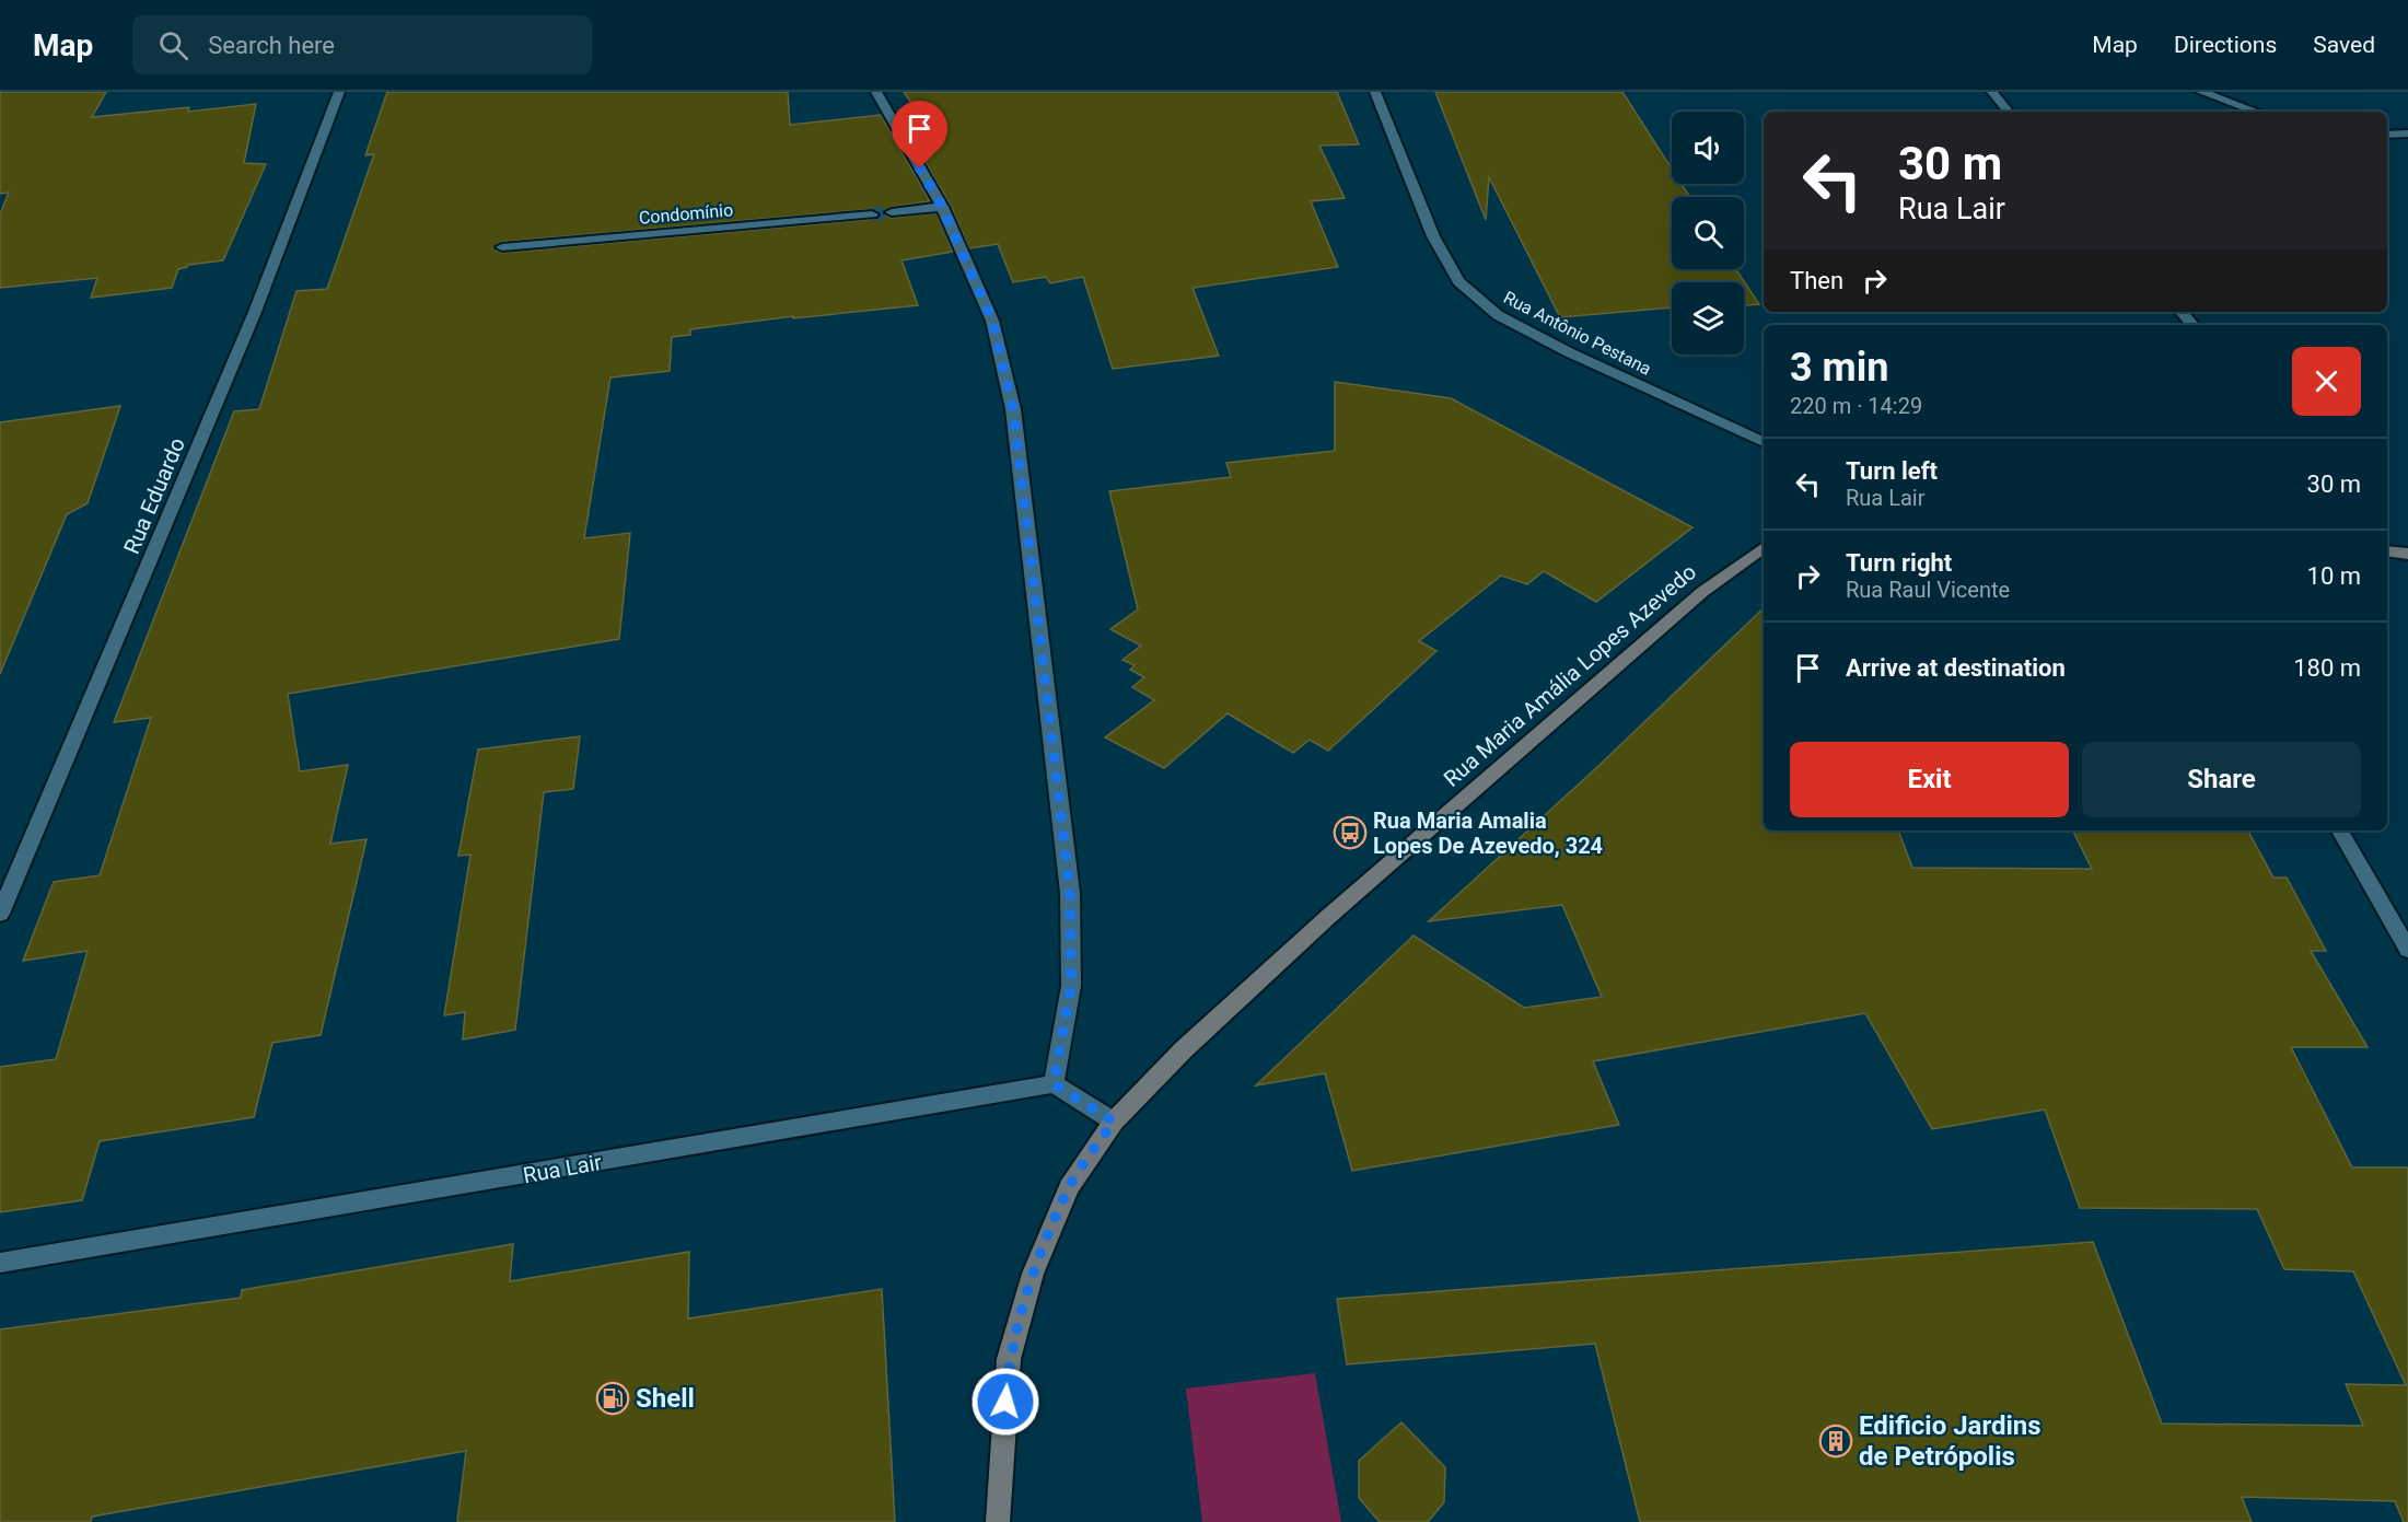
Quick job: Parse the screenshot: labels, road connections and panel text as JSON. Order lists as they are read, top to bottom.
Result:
{
  "streets": {
    "main road": ["Rua Maria Amália Lopes Azevedo"],
    "street": [
      "Condomínio",
      "Rua Antônio Pestana",
      "Rua Eduardo",
      "Rua Lair"
    ]
  },
  "places": {
    "bus stop": ["Rua Maria Amalia Lopes De Azevedo, 324"],
    "fuel station": ["Shell"],
    "building": ["Edificio Jardins de Petrópolis"]
  },
  "page": {
    "header": "Map",
    "search": "Search here",
    "nav": ["Map", "Directions", "Saved"],
    "turn": ["30 m", "Rua Lair"],
    "then": "Then",
    "heading": ["3 min", "220 m · 14:29"],
    "list": [
      {
        "name": "Turn left",
        "note": "Rua Lair",
        "value": "30 m"
      },
      {
        "name": "Turn right",
        "note": "Rua Raul Vicente",
        "value": "10 m"
      },
      {
        "name": "Arrive at destination",
        "value": "180 m"
      }
    ],
    "buttons": ["Exit", "Share"]
  }
}
